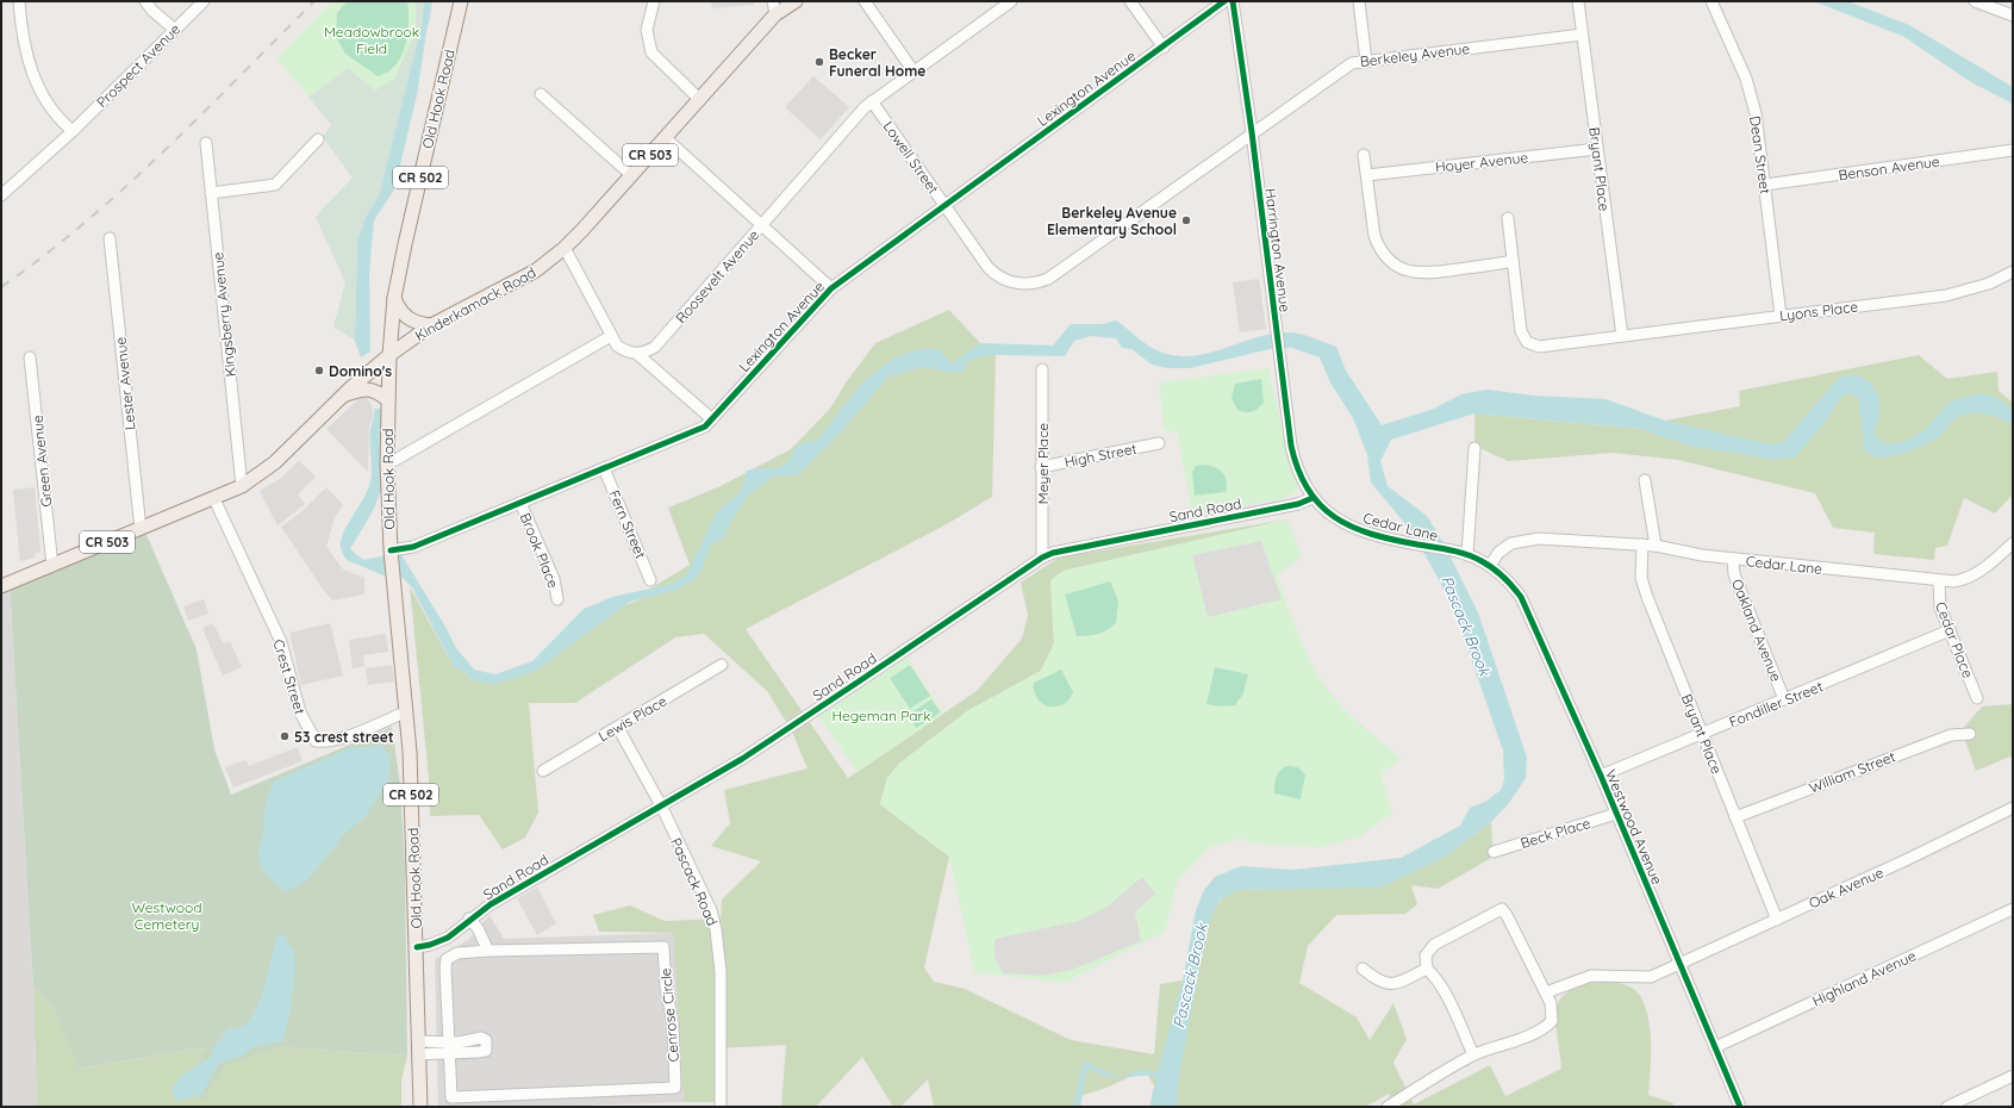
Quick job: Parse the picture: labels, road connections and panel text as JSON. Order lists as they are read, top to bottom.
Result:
{
  "streets": {
    "main road": [
      "Old Hook Road",
      "CR 503",
      "CR 502",
      "Kinderkamack Road"
    ],
    "street": [
      "Berkeley Avenue",
      "Prospect Avenue",
      "Lexington Avenue",
      "Dean Street",
      "Lowell Street",
      "Hoyer Avenue",
      "Benson Avenue",
      "Bryant Place",
      "Harrington Avenue",
      "Roosevelt Avenue",
      "Lyons Place",
      "Kingsberry Avenue",
      "Lester Avenue",
      "High Street",
      "Green Avenue",
      "Meyer Place",
      "Sand Road",
      "Fern Street",
      "Cedar Lane",
      "Brook Place",
      "Oakland Avenue",
      "Cedar Place",
      "Crest Street",
      "Fondiller Street",
      "Lewis Place",
      "William Street",
      "Westwood Avenue",
      "Beck Place",
      "Pascack Road",
      "Oak Avenue",
      "Highland Avenue",
      "Cenrose Circle"
    ]
  },
  "crossings": [
    ["Berkeley Avenue", "Lowell Street"],
    ["Berkeley Avenue", "Bryant Place"],
    ["Berkeley Avenue", "Harrington Avenue"],
    ["Lexington Avenue", "Old Hook Road"],
    ["Lexington Avenue", "Lowell Street"],
    ["Lexington Avenue", "Fern Street"],
    ["Lexington Avenue", "Brook Place"],
    ["Old Hook Road", "Kinderkamack Road"],
    ["Old Hook Road", "Sand Road"],
    ["Old Hook Road", "Crest Street"],
    ["Dean Street", "Benson Avenue"],
    ["Dean Street", "Lyons Place"],
    ["Lowell Street", "Roosevelt Avenue"],
    ["Hoyer Avenue", "Bryant Place"],
    ["Bryant Place", "Lyons Place"],
    ["Bryant Place", "Cedar Lane"],
    ["Bryant Place", "Fondiller Street"],
    ["Bryant Place", "William Street"],
    ["Bryant Place", "Oak Avenue"],
    ["Harrington Avenue", "Sand Road"],
    ["Harrington Avenue", "Cedar Lane"],
    ["Kinderkamack Road", "Kingsberry Avenue"],
    ["Kinderkamack Road", "Lester Avenue"],
    ["Kinderkamack Road", "Green Avenue"],
    ["Kinderkamack Road", "Crest Street"],
    ["High Street", "Meyer Place"],
    ["Meyer Place", "Sand Road"],
    ["Sand Road", "Cedar Lane"],
    ["Sand Road", "Pascack Road"],
    ["Cedar Lane", "Oakland Avenue"],
    ["Cedar Lane", "Cedar Place"],
    ["Cedar Lane", "Westwood Avenue"],
    ["Oakland Avenue", "Fondiller Street"],
    ["Cedar Place", "Fondiller Street"],
    ["Fondiller Street", "Westwood Avenue"],
    ["Lewis Place", "Pascack Road"],
    ["Westwood Avenue", "Beck Place"],
    ["Westwood Avenue", "Oak Avenue"],
    ["Westwood Avenue", "Highland Avenue"]
  ],
  "water": ["Pascack Brook"],
  "parks": ["Meadowbrook Field", "Hegeman Park", "Westwood Cemetery"],
  "places": [
    "Becker Funeral Home",
    "Berkeley Avenue Elementary School",
    "Domino's",
    "53 crest street"
  ]
}
